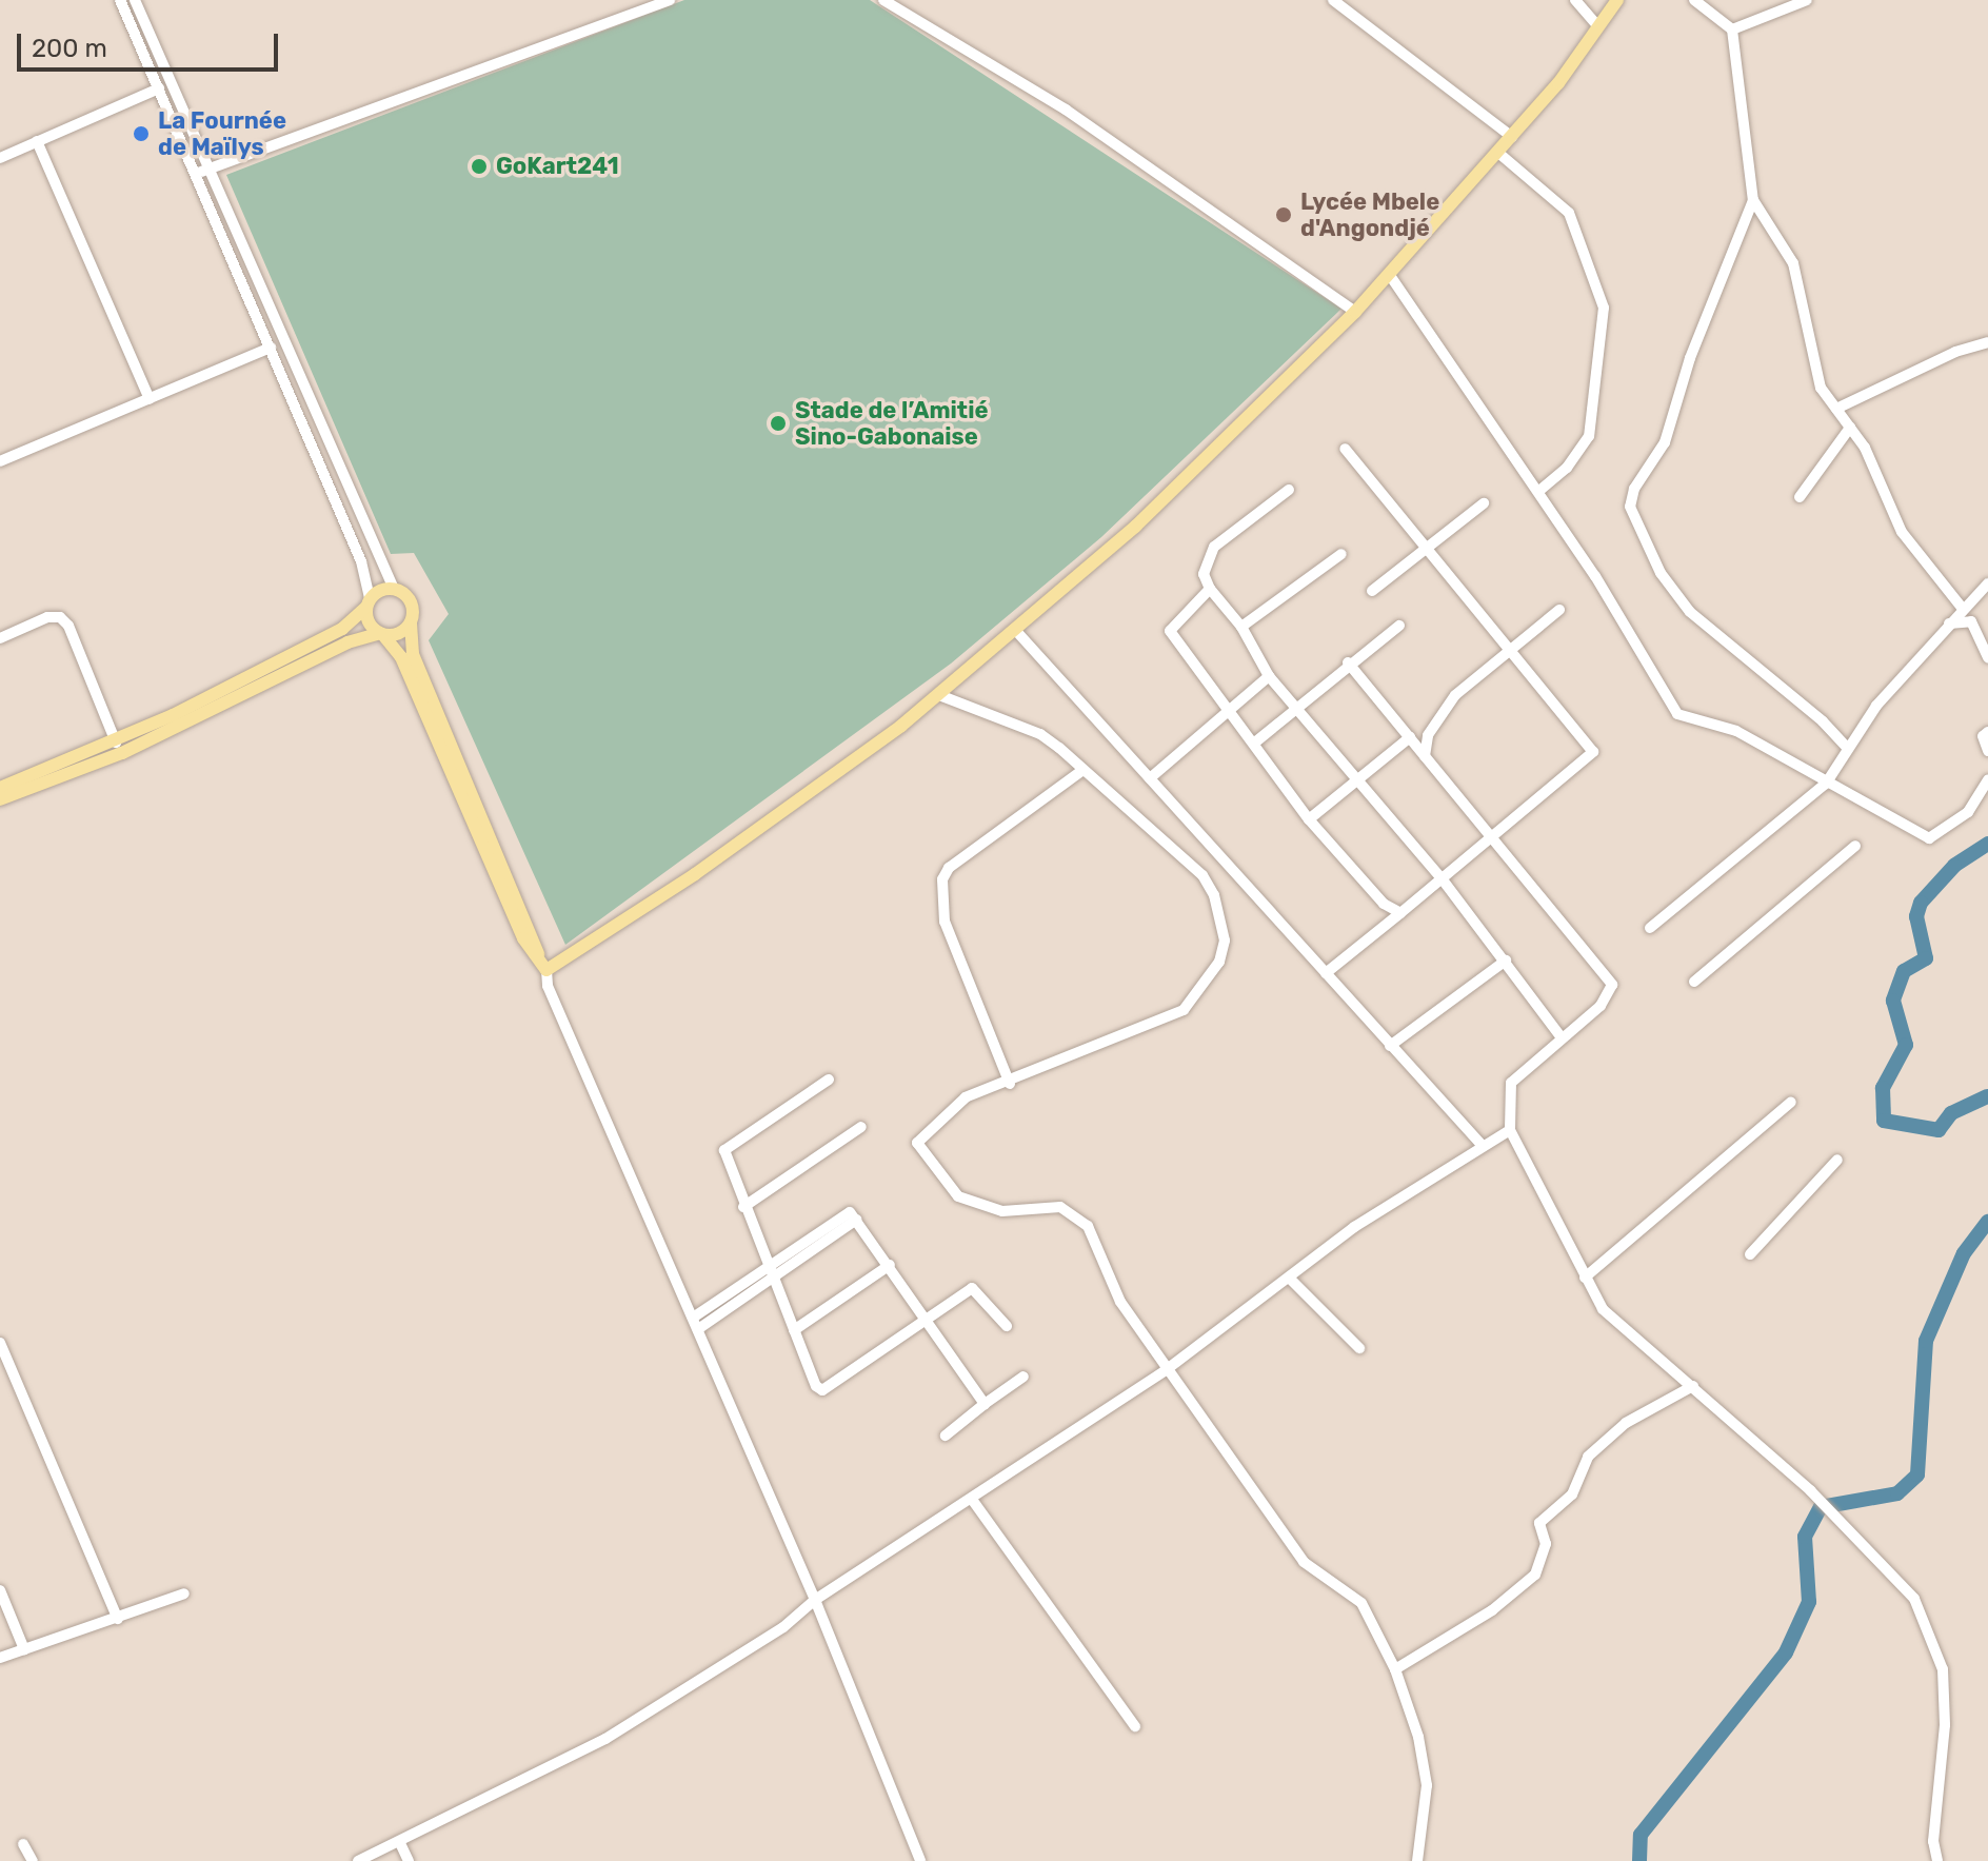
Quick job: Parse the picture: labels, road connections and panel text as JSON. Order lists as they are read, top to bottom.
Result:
{
  "places": [
    "La Fournée de Maïlys",
    "GoKart241",
    "Lycée Mbele d'Angondjé",
    "Stade de l’Amitié Sino-Gabonaise"
  ],
  "scale_bar": "200 m"
}
